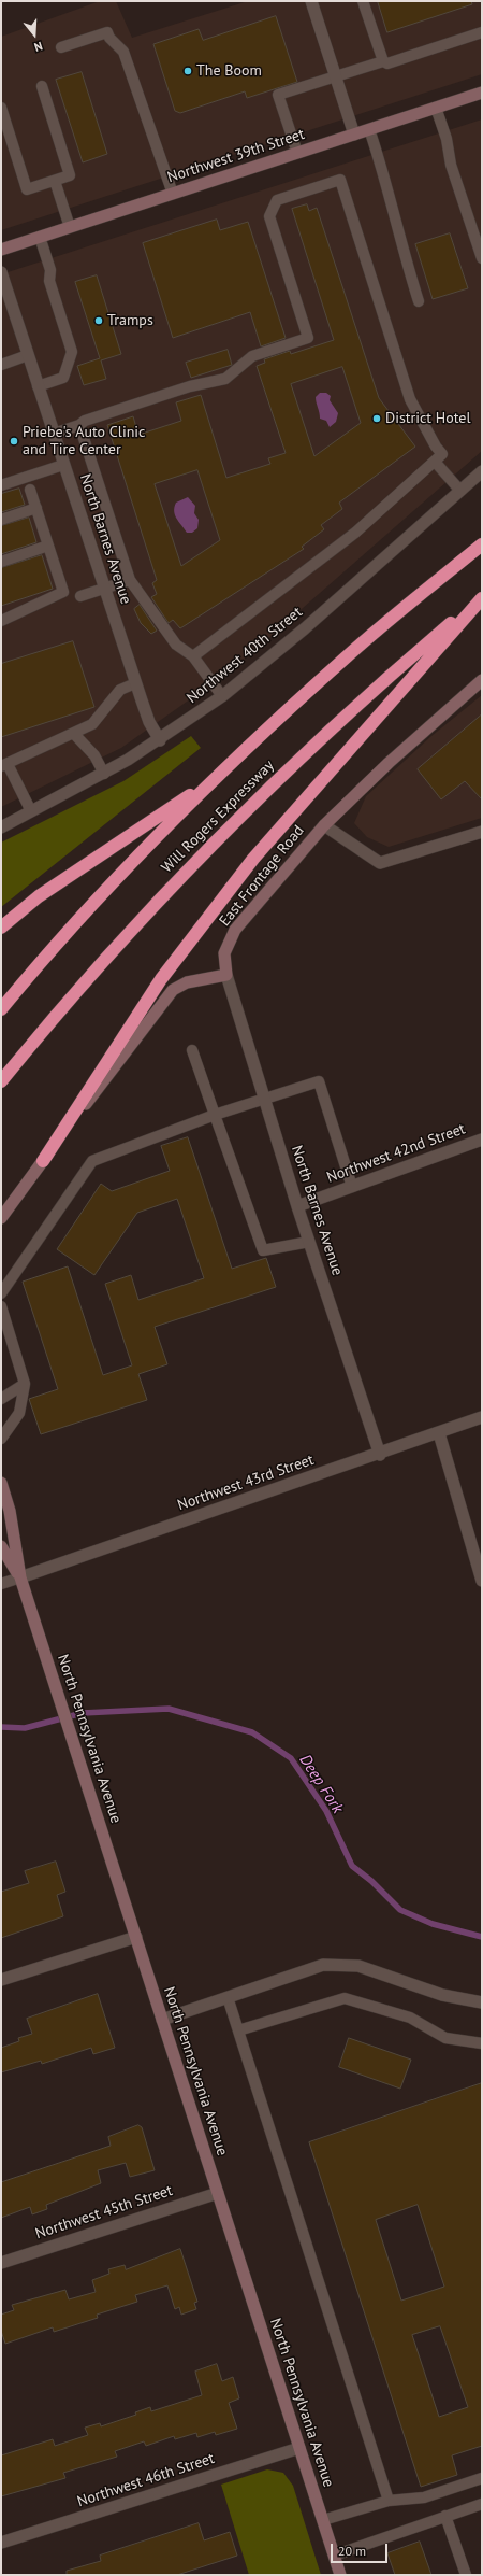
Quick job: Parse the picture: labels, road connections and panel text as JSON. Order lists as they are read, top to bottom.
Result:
{
  "streets": {
    "highway": ["Will Rogers Expressway"],
    "main road": ["Northwest 39th Street", "East Frontage Road", "North Pennsylvania Avenue"],
    "street": [
      "North Barnes Avenue",
      "Northwest 40th Street",
      "Northwest 42nd Street",
      "Northwest 43rd Street",
      "Northwest 45th Street",
      "Northwest 46th Street"
    ]
  },
  "crossings": [
    ["North Barnes Avenue", "Northwest 40th Street"],
    ["North Barnes Avenue", "East Frontage Road"],
    ["North Barnes Avenue", "Northwest 42nd Street"],
    ["North Barnes Avenue", "Northwest 43rd Street"],
    ["Northwest 43rd Street", "North Pennsylvania Avenue"],
    ["North Pennsylvania Avenue", "Northwest 45th Street"],
    ["North Pennsylvania Avenue", "Northwest 46th Street"]
  ],
  "water": ["Deep Fork"],
  "places": [
    "The Boom",
    "Tramps",
    "District Hotel",
    "Priebe's Auto Clinic and Tire Center"
  ],
  "scale_bar": "20 m",
  "north": "bottom"
}
